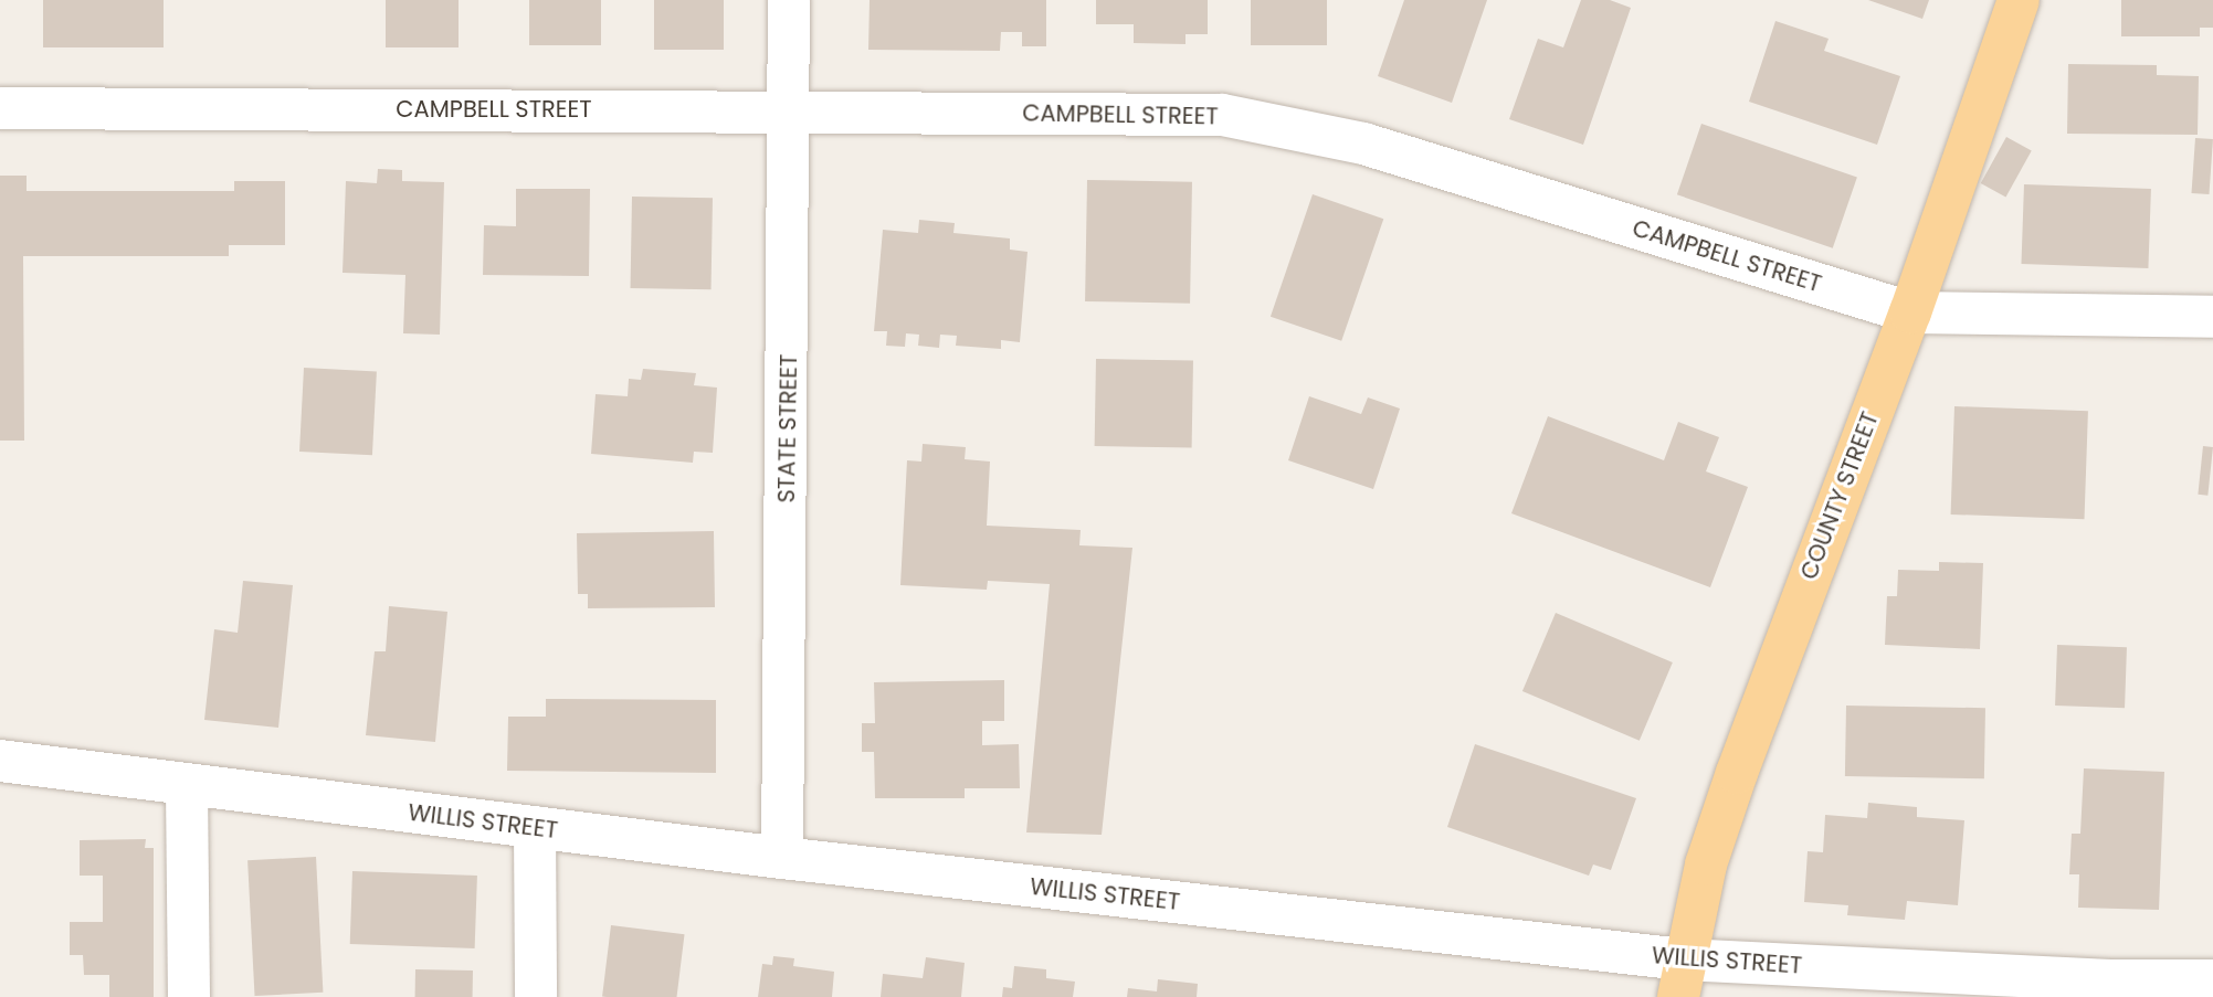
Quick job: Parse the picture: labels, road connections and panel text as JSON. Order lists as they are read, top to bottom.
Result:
{
  "streets": {
    "main road": ["COUNTY STREET"],
    "street": ["CAMPBELL STREET", "STATE STREET", "WILLIS STREET"]
  },
  "crossings": [
    ["CAMPBELL STREET", "STATE STREET"],
    ["CAMPBELL STREET", "COUNTY STREET"],
    ["STATE STREET", "WILLIS STREET"],
    ["COUNTY STREET", "WILLIS STREET"]
  ]
}
